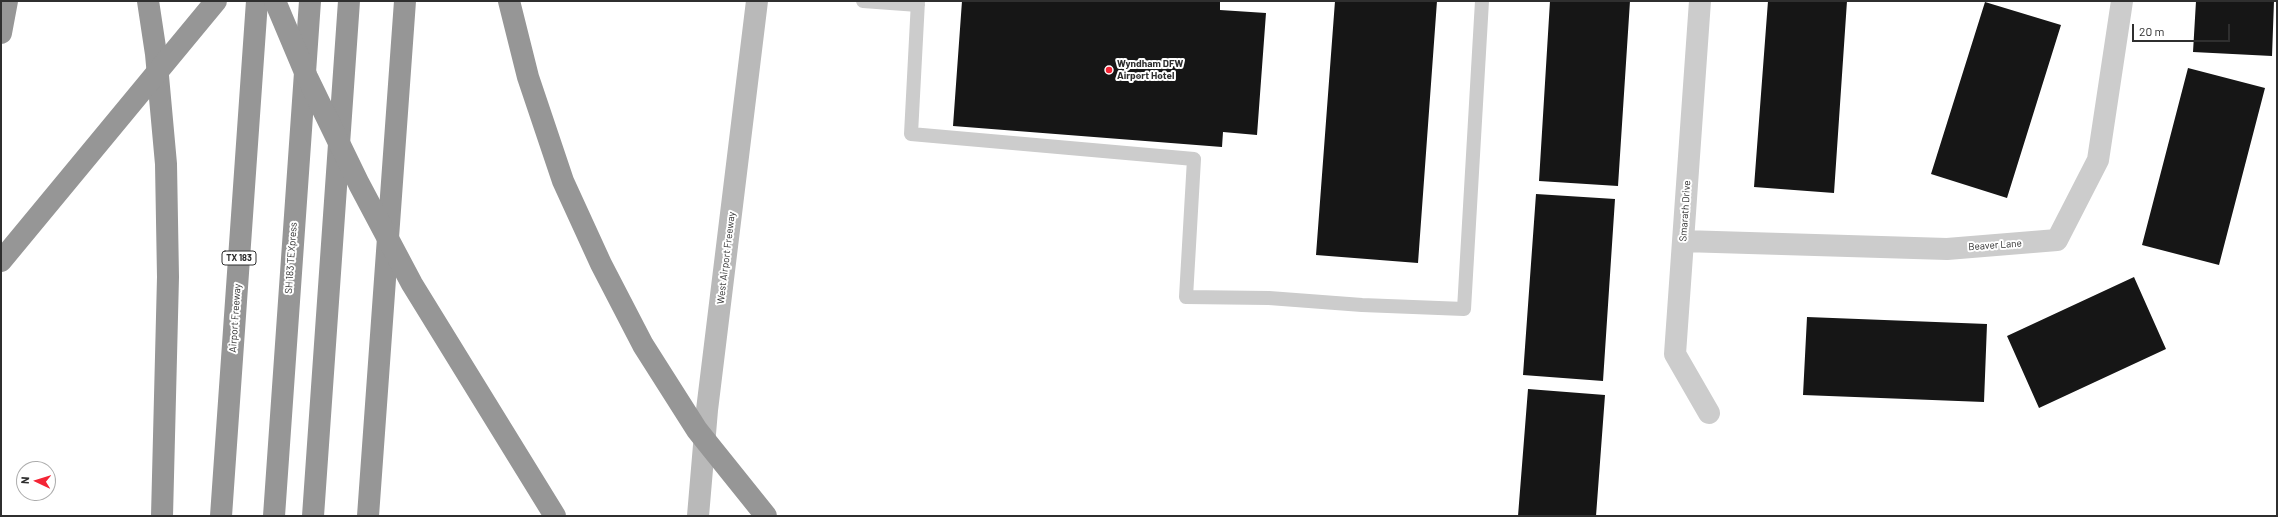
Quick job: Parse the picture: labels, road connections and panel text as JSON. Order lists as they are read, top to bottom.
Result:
{
  "streets": {
    "highway": ["TX 183", "SH 183 TEXpress", "Airport Freeway"],
    "main road": ["West Airport Freeway"],
    "street": ["Smarath Drive", "Beaver Lane"]
  },
  "crossings": [
    ["Smarath Drive", "Beaver Lane"]
  ],
  "places": ["Wyndham DFW Airport Hotel"],
  "scale_bar": "20 m",
  "north": "left"
}
